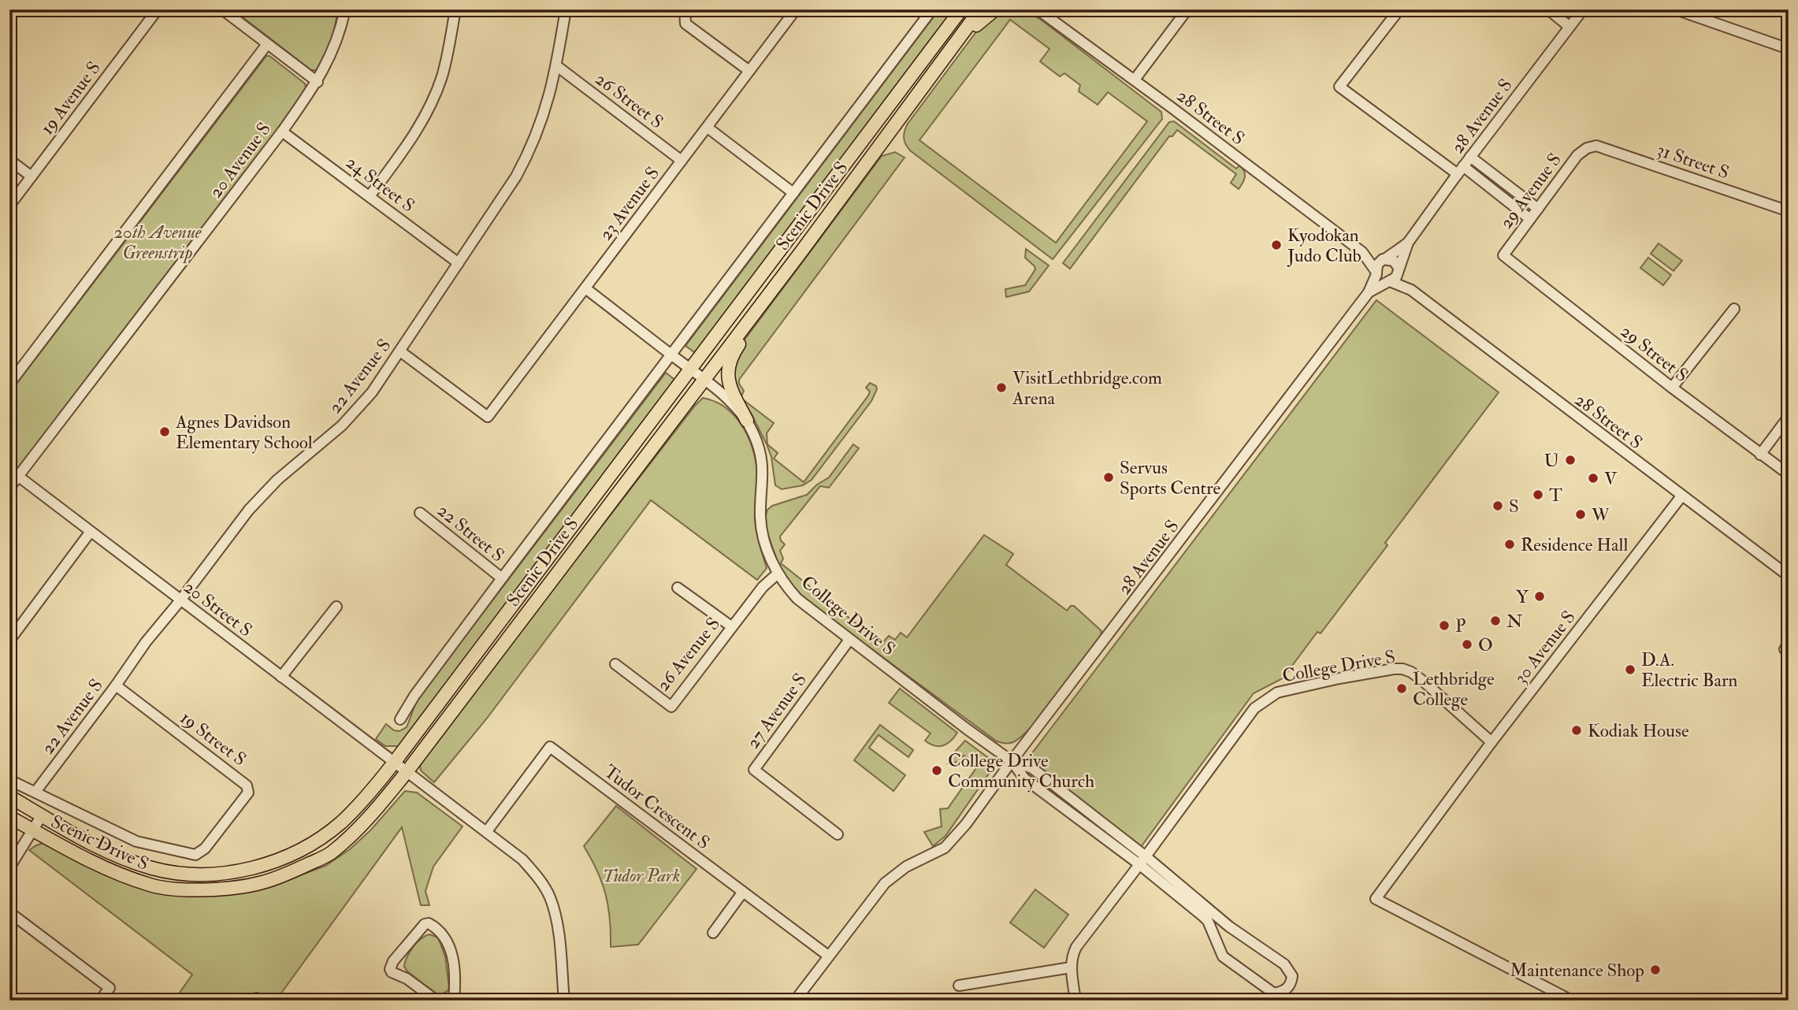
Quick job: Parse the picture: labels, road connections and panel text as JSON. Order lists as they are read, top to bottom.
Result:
{
  "streets": {
    "main road": ["Scenic Drive S"],
    "street": [
      "19 Avenue S",
      "26 Street S",
      "28 Avenue S",
      "28 Street S",
      "20 Avenue S",
      "31 Street S",
      "24 Street S",
      "29 Avenue S",
      "23 Avenue S",
      "29 Street S",
      "22 Avenue S",
      "22 Street S",
      "20 Street S",
      "College Drive S",
      "30 Avenue S",
      "26 Avenue S",
      "27 Avenue S",
      "19 Street S",
      "Tudor Crescent S"
    ]
  },
  "crossings": [
    ["26 Street S", "23 Avenue S"],
    ["26 Street S", "22 Avenue S"],
    ["28 Avenue S", "College Drive S"],
    ["28 Avenue S", "Tudor Crescent S"],
    ["28 Street S", "30 Avenue S"],
    ["20 Avenue S", "24 Street S"],
    ["20 Avenue S", "20 Street S"],
    ["31 Street S", "29 Avenue S"],
    ["24 Street S", "22 Avenue S"],
    ["29 Avenue S", "29 Street S"],
    ["23 Avenue S", "22 Avenue S"],
    ["Scenic Drive S", "22 Avenue S"],
    ["Scenic Drive S", "22 Street S"],
    ["Scenic Drive S", "20 Street S"],
    ["Scenic Drive S", "College Drive S"],
    ["Scenic Drive S", "19 Street S"],
    ["22 Avenue S", "20 Street S"],
    ["22 Avenue S", "19 Street S"],
    ["College Drive S", "30 Avenue S"],
    ["College Drive S", "26 Avenue S"],
    ["College Drive S", "27 Avenue S"]
  ],
  "parks": ["20th Avenue Greenstrip", "Tudor Park"],
  "places": [
    "Kyodokan Judo Club",
    "VisitLethbridge.com Arena",
    "Agnes Davidson Elementary School",
    "U",
    "Servus Sports Centre",
    "V",
    "T",
    "S",
    "W",
    "Residence Hall",
    "Y",
    "N",
    "P",
    "O",
    "D.A. Electric Barn",
    "Lethbridge College",
    "Kodiak House",
    "College Drive Community Church",
    "Maintenance Shop"
  ]
}
